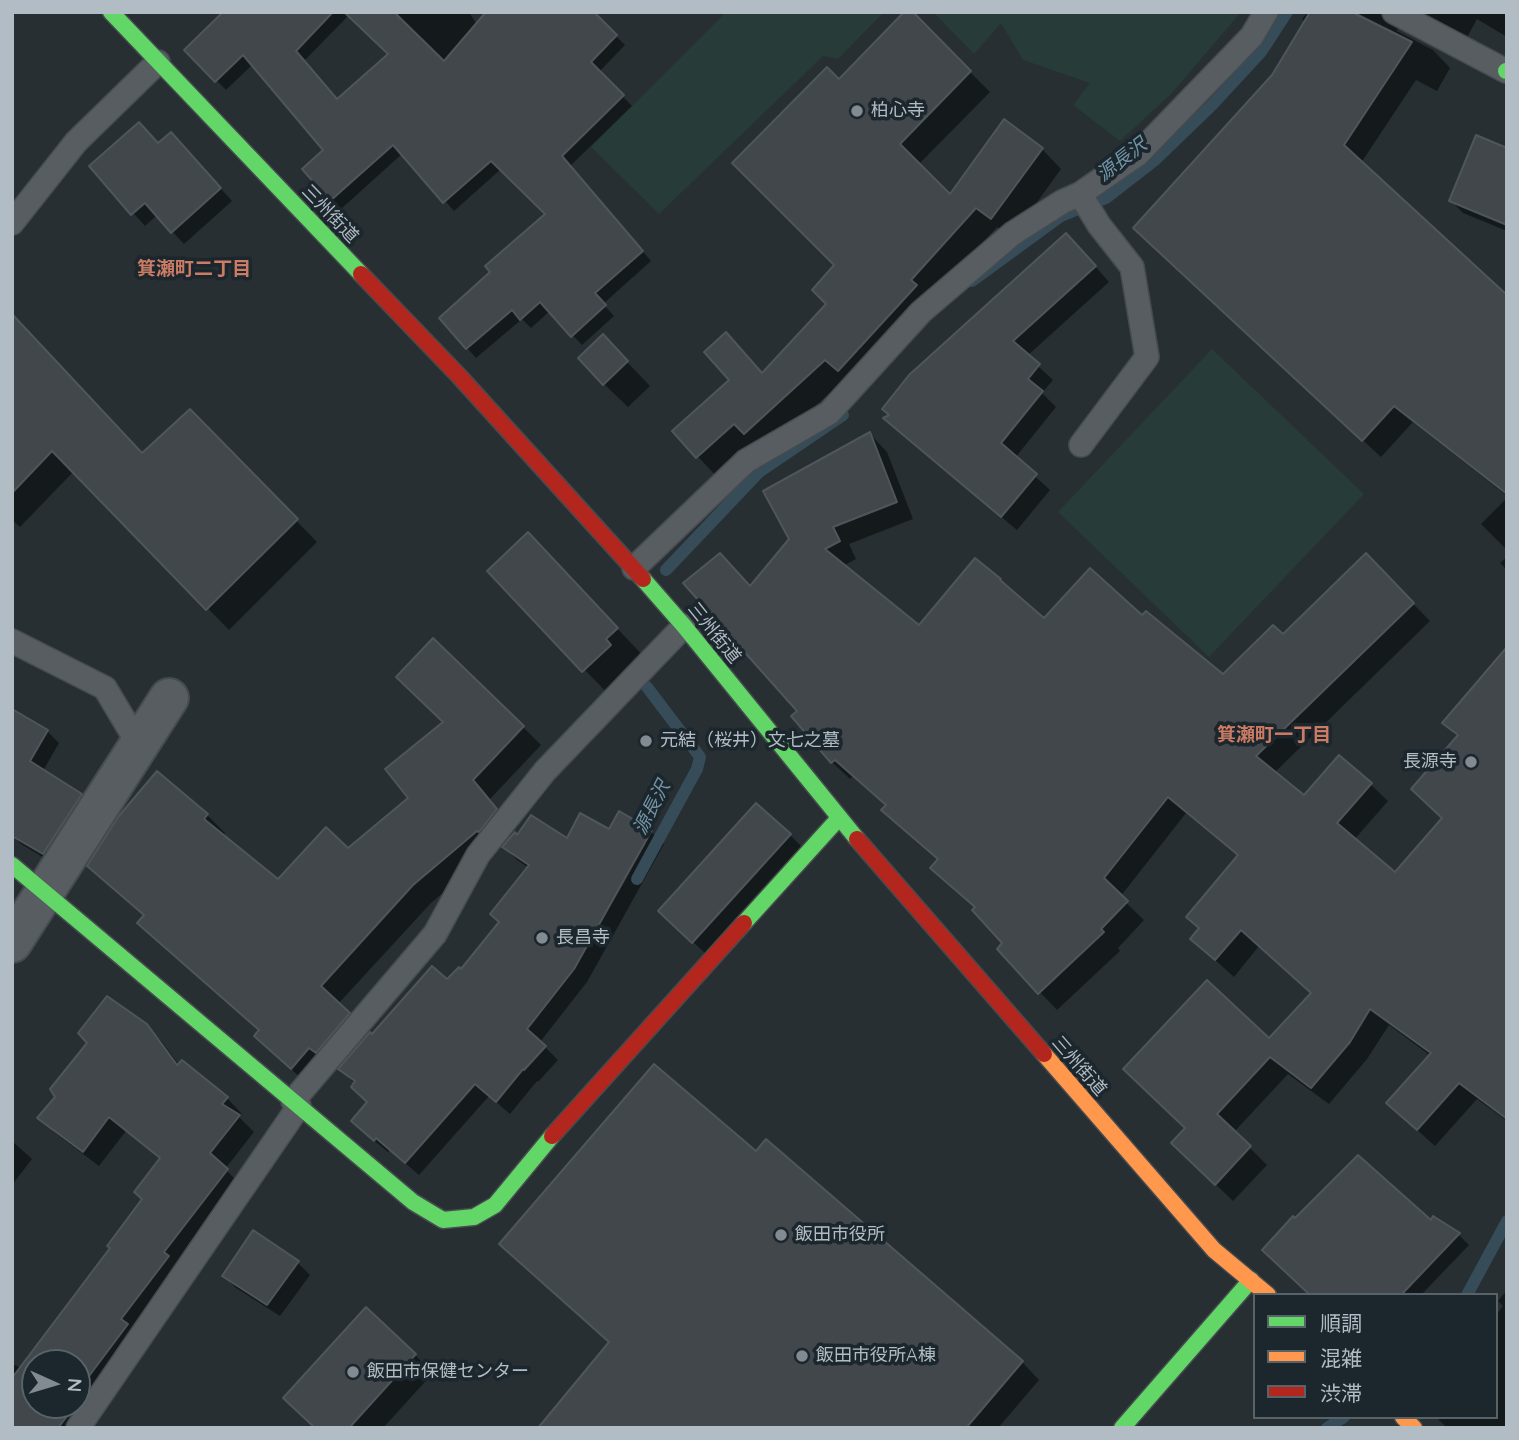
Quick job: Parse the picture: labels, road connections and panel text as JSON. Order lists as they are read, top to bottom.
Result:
{
  "streets": {
    "street": ["三州街道"]
  },
  "districts": ["箕瀬町二丁目", "箕瀬町一丁目"],
  "water": ["源長沢"],
  "places": [
    "柏心寺",
    "元結（桜井）文七之墓",
    "長源寺",
    "長昌寺",
    "飯田市役所",
    "飯田市役所A棟",
    "飯田市保健センター"
  ],
  "legend": ["順調", "混雑", "渋滞"],
  "north": "right"
}
